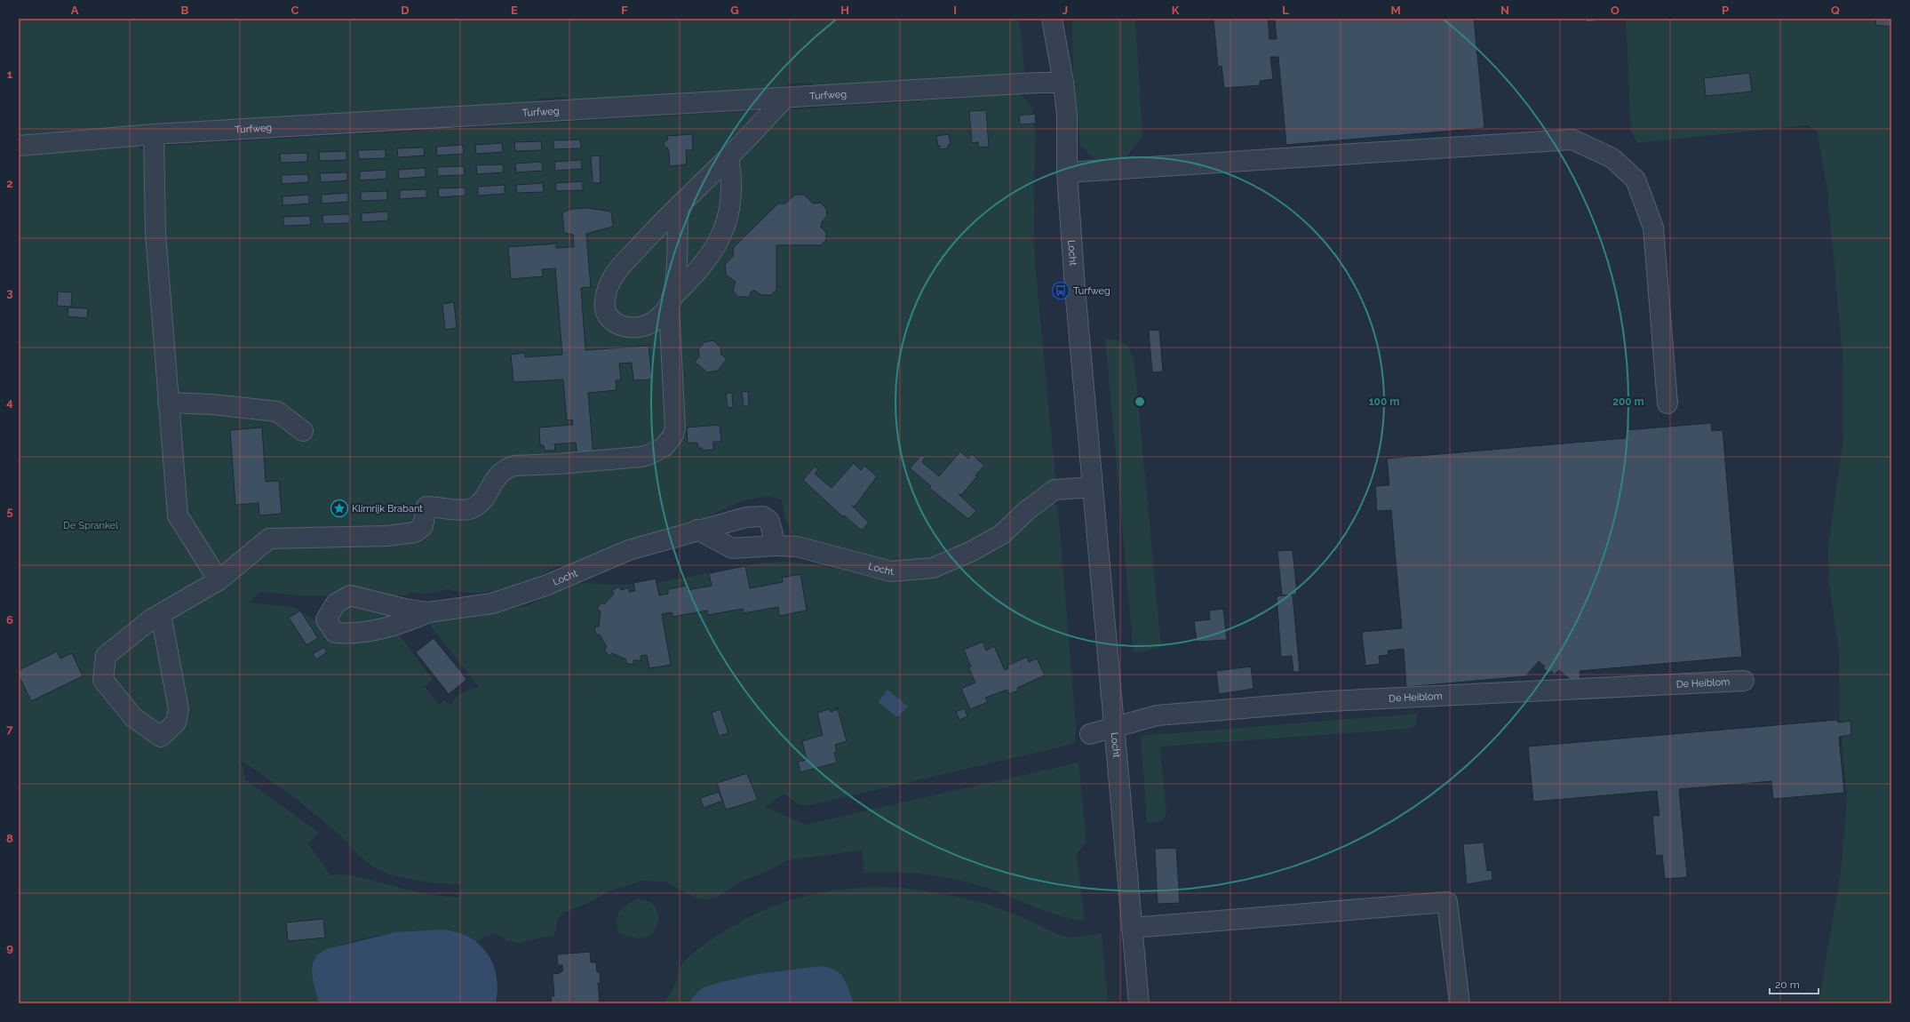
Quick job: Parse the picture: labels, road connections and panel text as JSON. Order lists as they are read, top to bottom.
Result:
{
  "streets": {
    "street": ["Turfweg", "Locht", "De Heiblom"]
  },
  "crossings": [
    ["Turfweg", "Locht"],
    ["Locht", "De Heiblom"]
  ],
  "parks": ["De Sprankel"],
  "places": {
    "bus stop": ["Turfweg"],
    "place": ["Klimrijk Brabant"]
  },
  "scale_bar": "20 m",
  "grid": {
    "columns": [
      "A",
      "B",
      "C",
      "D",
      "E",
      "F",
      "G",
      "H",
      "I",
      "J",
      "K",
      "L",
      "M",
      "N",
      "O",
      "P",
      "Q"
    ],
    "rows": [
      "1",
      "2",
      "3",
      "4",
      "5",
      "6",
      "7",
      "8",
      "9"
    ]
  },
  "rings": ["100 m", "200 m"]
}
